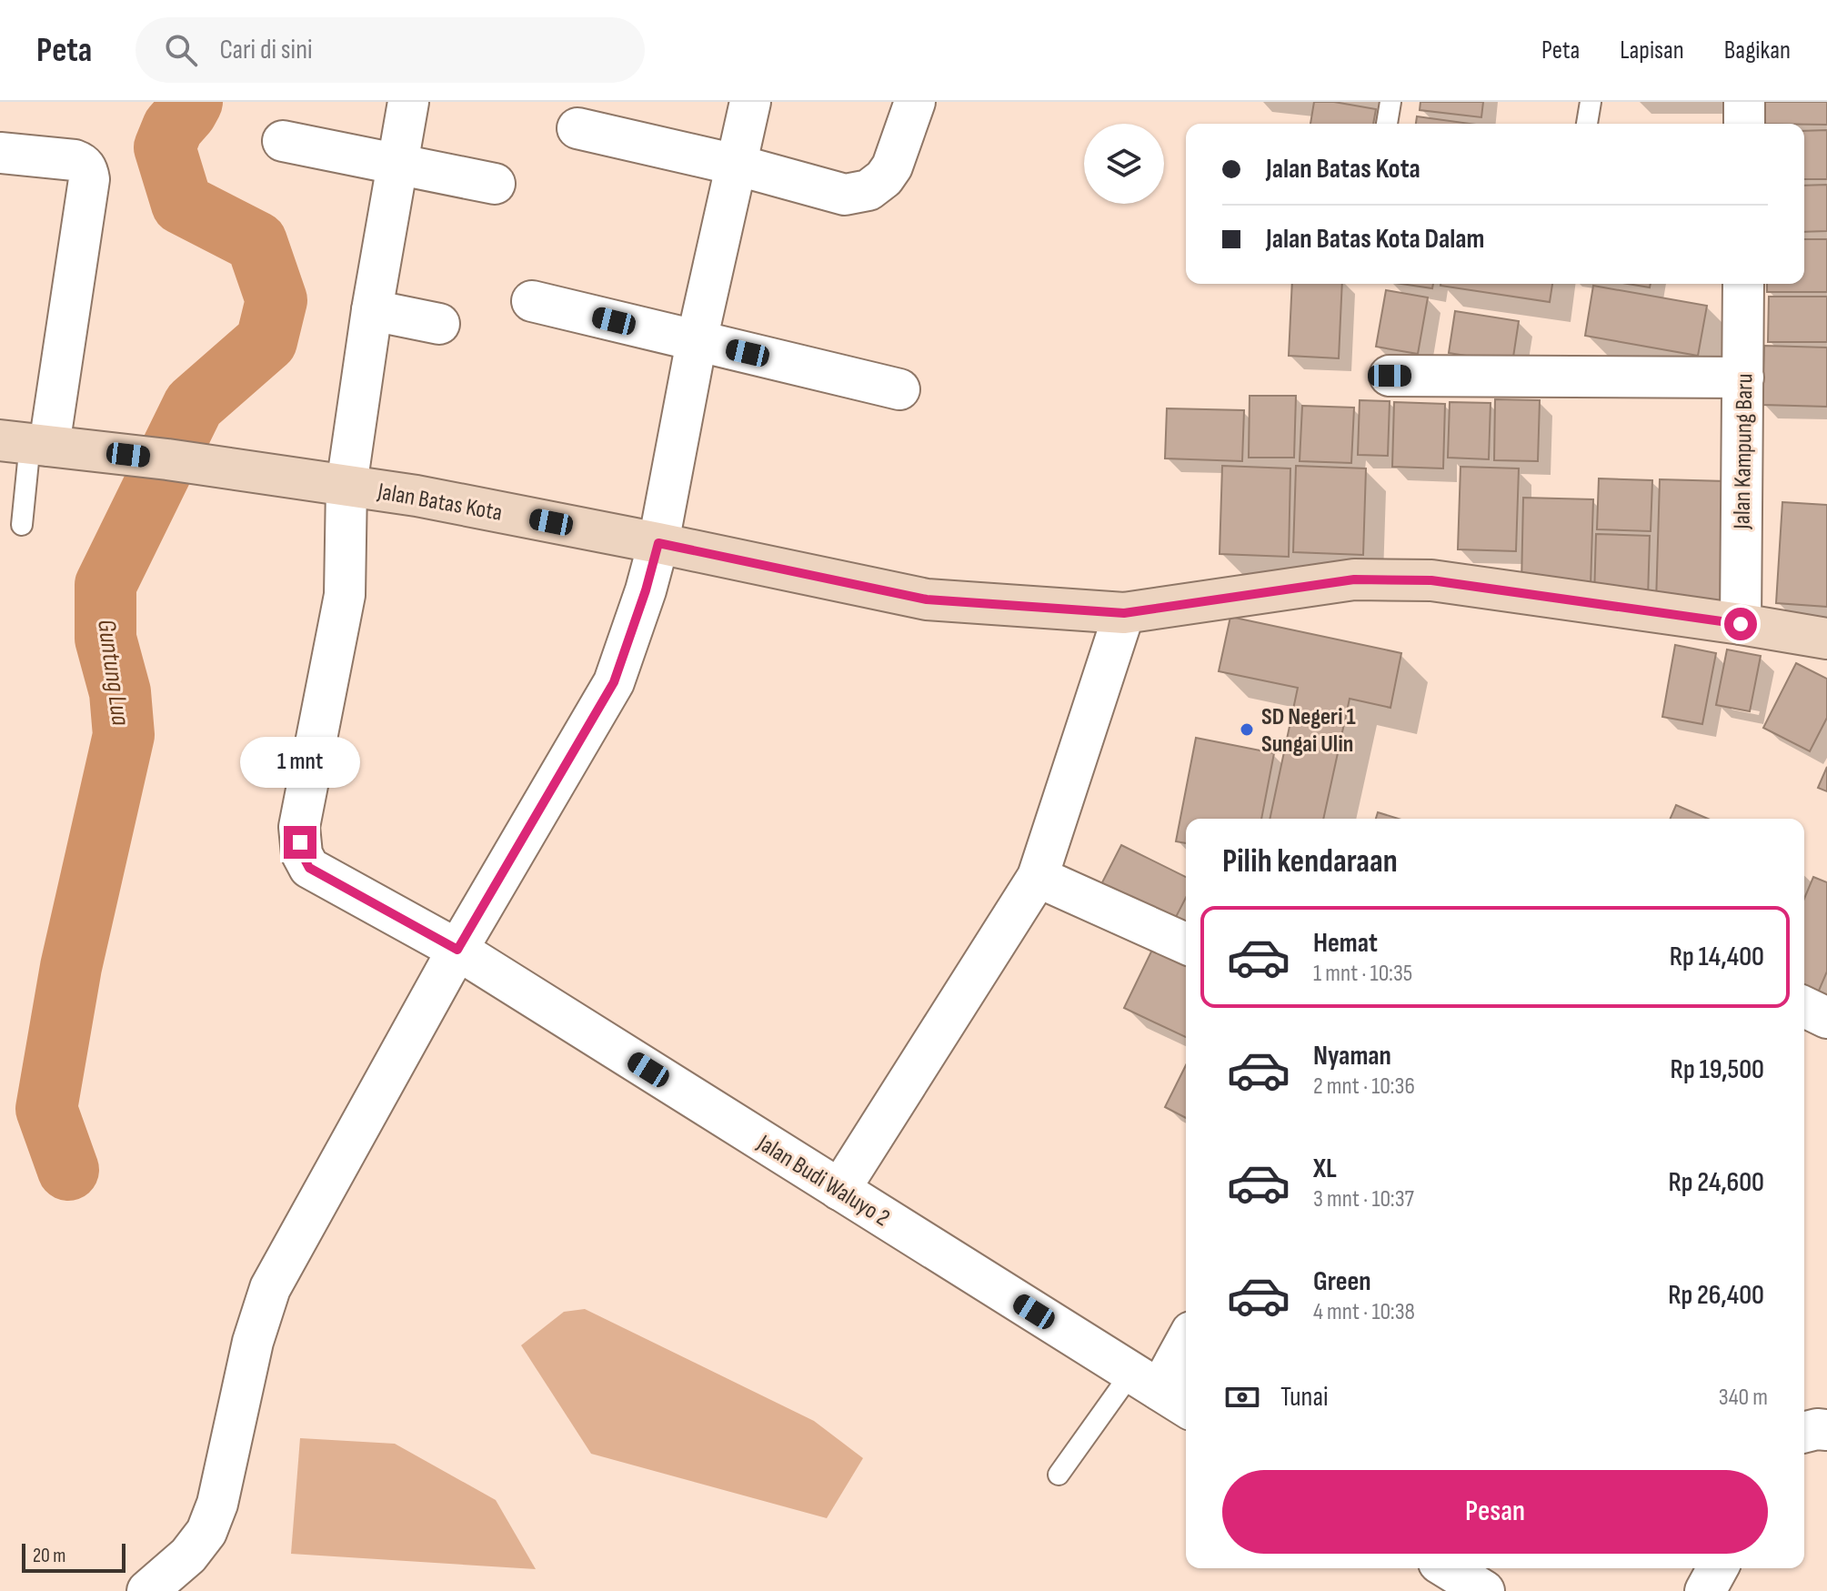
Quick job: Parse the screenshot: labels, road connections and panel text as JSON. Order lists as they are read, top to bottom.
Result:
{
  "streets": {
    "street": ["Jalan Kampung Baru", "Jalan Batas Kota", "Jalan Budi Waluyo 2"]
  },
  "crossings": [
    ["Jalan Kampung Baru", "Jalan Batas Kota"],
    ["Jalan Batas Kota", "Jalan Budi Waluyo 2"]
  ],
  "water": ["Guntung Lua"],
  "places": ["SD Negeri 1 Sungai Ulin"],
  "scale_bar": "20 m",
  "page": {
    "header": "Peta",
    "search": "Cari di sini",
    "nav": ["Peta", "Lapisan", "Bagikan"],
    "banner": ["Jalan Batas Kota", "Jalan Batas Kota Dalam"],
    "bubble": "1 mnt",
    "heading": "Pilih kendaraan",
    "list": [
      {
        "name": "Hemat",
        "note": "1 mnt · 10:35",
        "value": "Rp 14,400"
      },
      {
        "name": "Nyaman",
        "note": "2 mnt · 10:36",
        "value": "Rp 19,500"
      },
      {
        "name": "XL",
        "note": "3 mnt · 10:37",
        "value": "Rp 24,600"
      },
      {
        "name": "Green",
        "note": "4 mnt · 10:38",
        "value": "Rp 26,400"
      }
    ],
    "pay": ["Tunai", "340 m"],
    "buttons": "Pesan",
    "scale": "20 m"
  }
}
